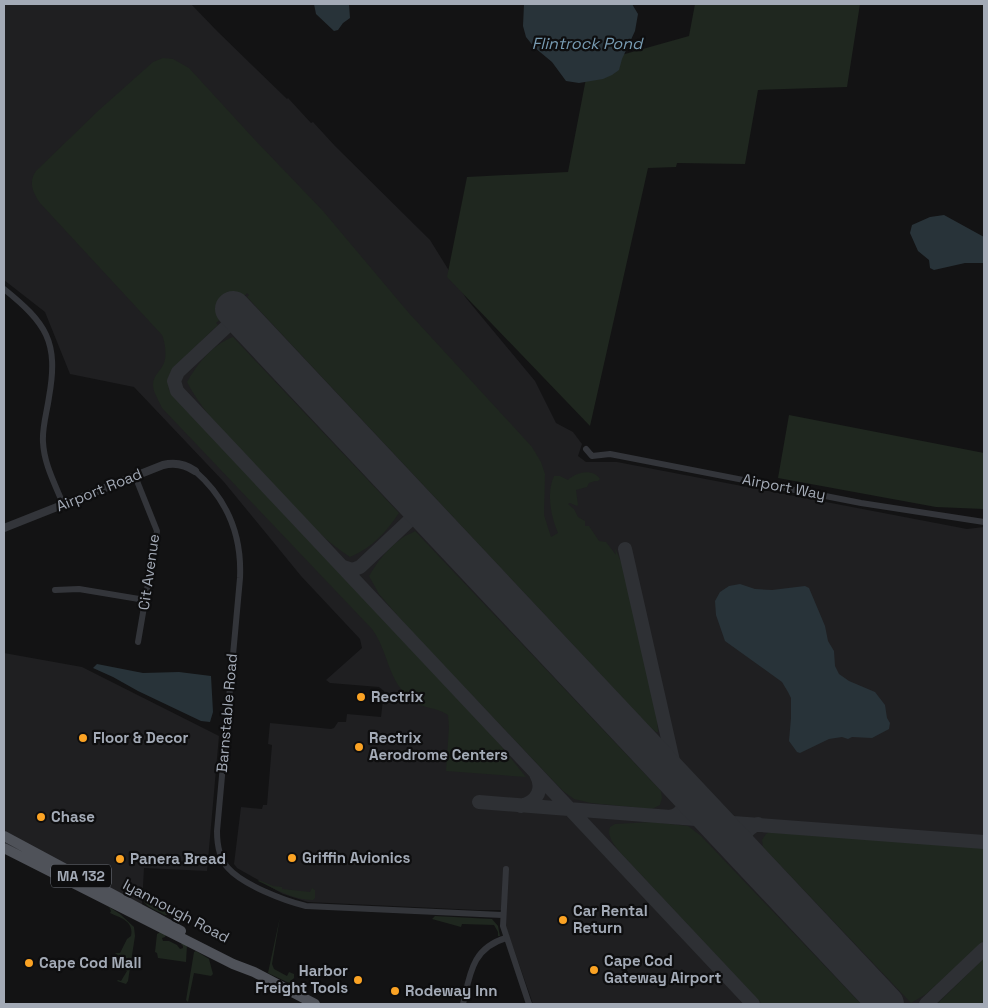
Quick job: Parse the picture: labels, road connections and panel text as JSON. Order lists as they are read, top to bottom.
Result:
{
  "streets": {
    "main road": ["MA 132", "Iyannough Road"],
    "street": [
      "Airport Way",
      "Airport Road",
      "Cit Avenue",
      "Barnstable Road"
    ]
  },
  "crossings": [
    ["Airport Road", "Cit Avenue"],
    ["Airport Road", "Barnstable Road"]
  ],
  "water": ["Flintrock Pond"],
  "places": [
    "Rectrix",
    "Floor & Decor",
    "Rectrix Aerodrome Centers",
    "Chase",
    "Griffin Avionics",
    "Panera Bread",
    "Car Rental Return",
    "Cape Cod Mall",
    "Cape Cod Gateway Airport",
    "Harbor Freight Tools",
    "Rodeway Inn"
  ]
}
